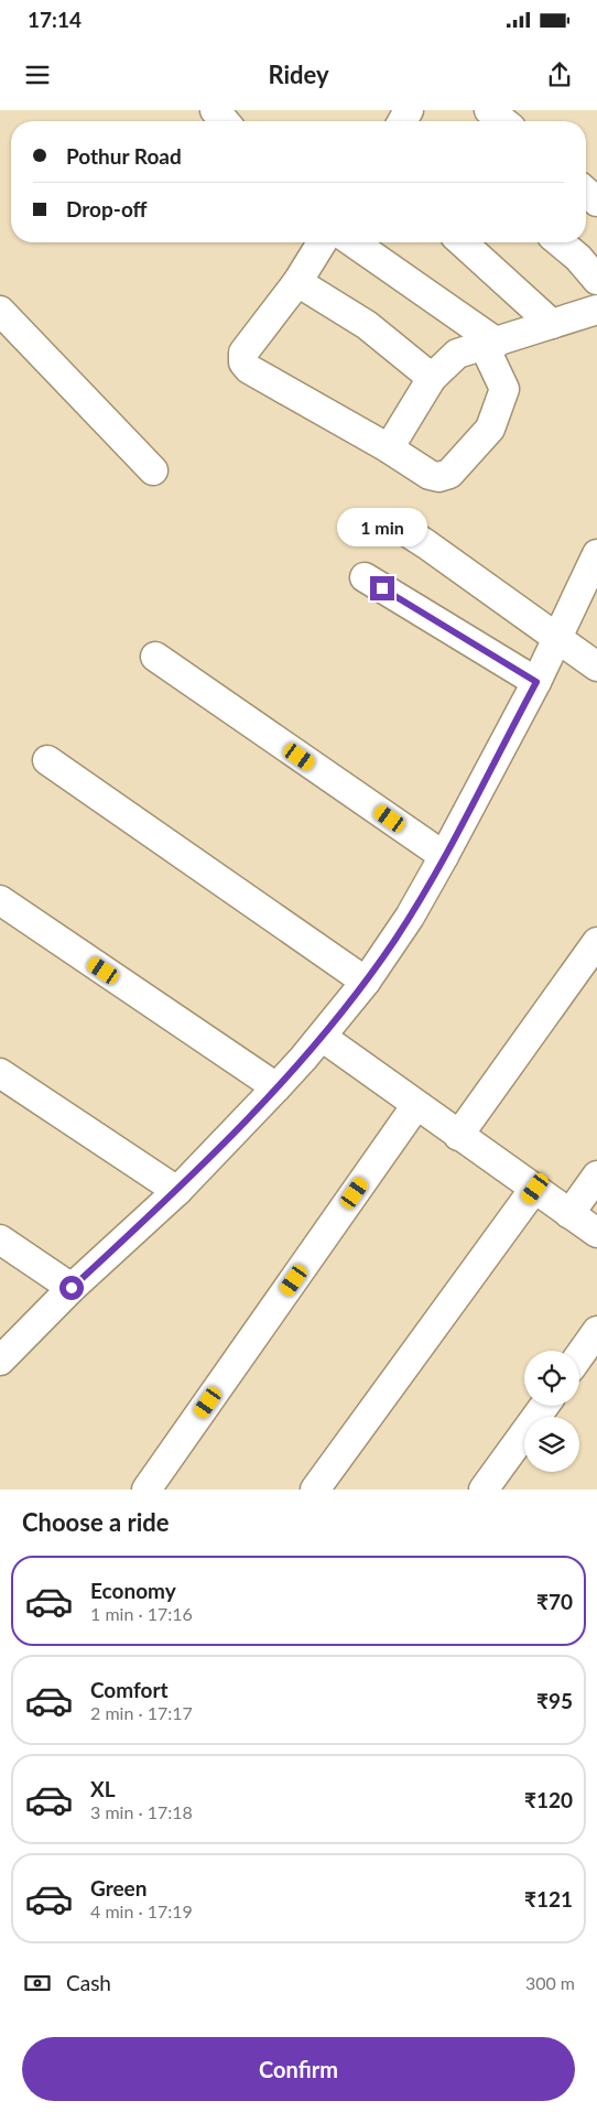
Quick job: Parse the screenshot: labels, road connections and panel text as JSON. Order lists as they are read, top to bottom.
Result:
{
  "page": {
    "status": "17:14",
    "header": "Ridey",
    "banner": ["Pothur Road", "Drop-off"],
    "bubble": "1 min",
    "heading": "Choose a ride",
    "list": [
      {
        "name": "Economy",
        "note": "1 min · 17:16",
        "value": "₹70"
      },
      {
        "name": "Comfort",
        "note": "2 min · 17:17",
        "value": "₹95"
      },
      {
        "name": "XL",
        "note": "3 min · 17:18",
        "value": "₹120"
      },
      {
        "name": "Green",
        "note": "4 min · 17:19",
        "value": "₹121"
      }
    ],
    "pay": ["Cash", "300 m"],
    "buttons": "Confirm"
  }
}
